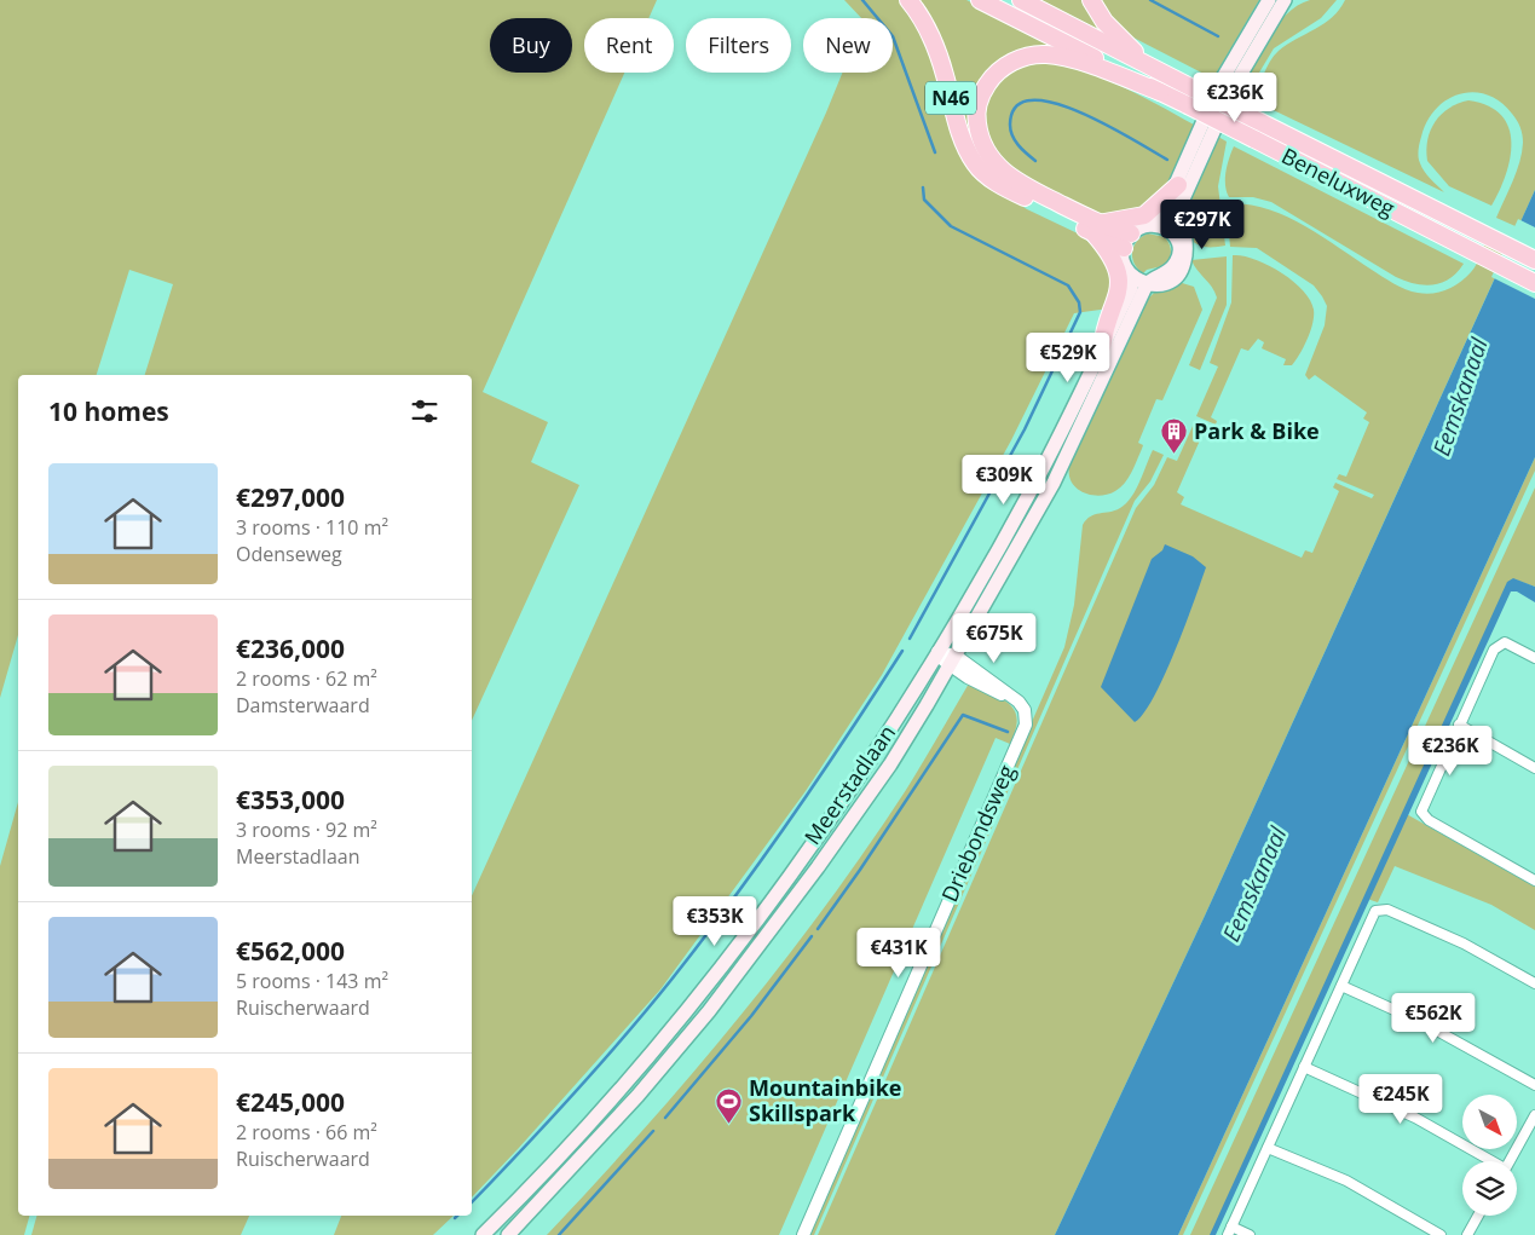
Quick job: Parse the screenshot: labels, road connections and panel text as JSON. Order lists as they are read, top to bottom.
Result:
{
  "streets": {
    "highway": ["N46", "Beneluxweg"],
    "main road": ["Meerstadlaan"],
    "street": ["Driebondsweg"]
  },
  "crossings": [
    ["N46", "Beneluxweg"],
    ["N46", "Meerstadlaan"],
    ["Meerstadlaan", "Driebondsweg"]
  ],
  "water": ["Eemskanaal"],
  "places": {
    "building": ["Park & Bike"],
    "sports": ["Mountainbike Skillspark"]
  },
  "north": "bottom right",
  "page": {
    "chip": [
      "Buy",
      "Rent",
      "Filters",
      "New"
    ],
    "price": [
      "€236K",
      "€297K",
      "€529K",
      "€309K",
      "€675K",
      "€236K",
      "€353K",
      "€431K",
      "€562K",
      "€245K"
    ],
    "heading": "10 homes",
    "list": [
      {
        "name": "€297,000",
        "note": "3 rooms · 110 m² · Odenseweg"
      },
      {
        "name": "€236,000",
        "note": "2 rooms · 62 m² · Damsterwaard"
      },
      {
        "name": "€353,000",
        "note": "3 rooms · 92 m² · Meerstadlaan"
      },
      {
        "name": "€562,000",
        "note": "5 rooms · 143 m² · Ruischerwaard"
      },
      {
        "name": "€245,000",
        "note": "2 rooms · 66 m² · Ruischerwaard"
      }
    ]
  }
}
